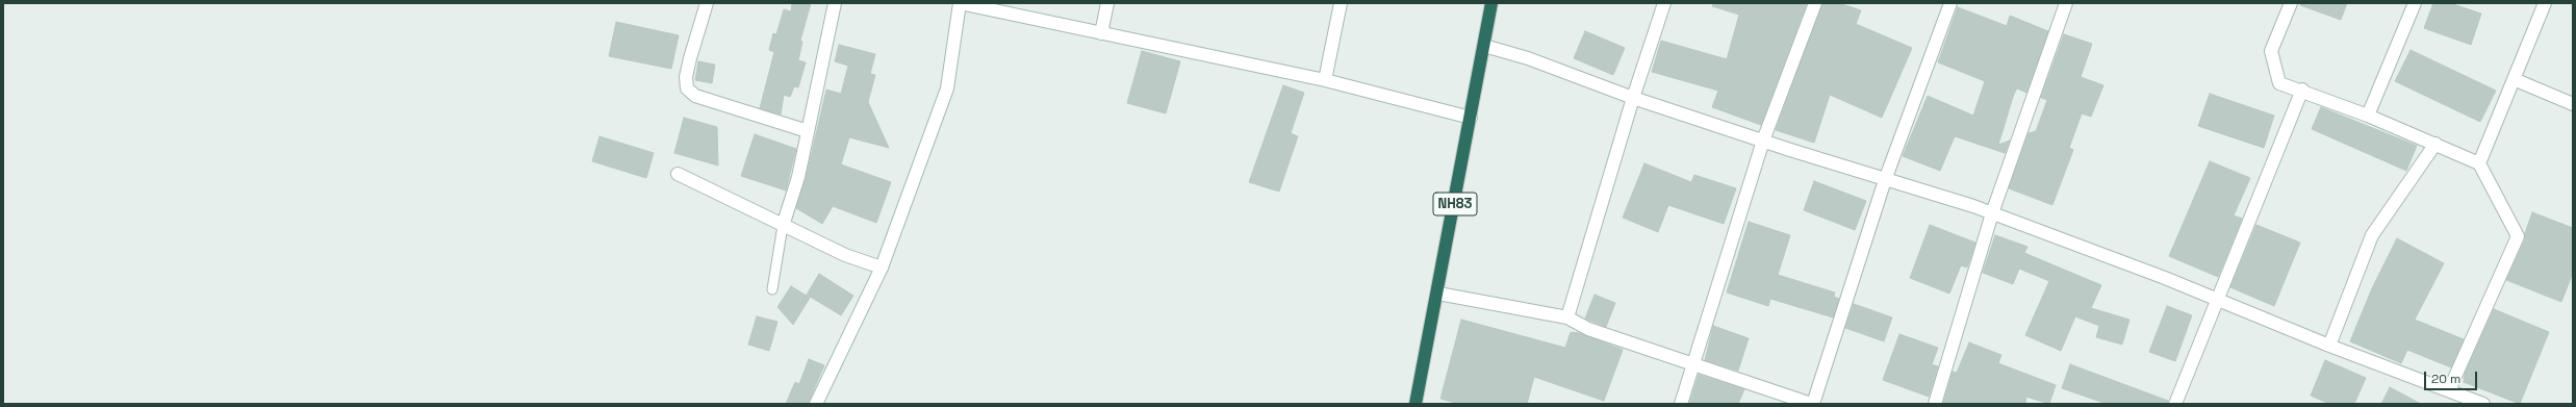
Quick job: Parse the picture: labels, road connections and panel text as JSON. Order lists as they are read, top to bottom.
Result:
{
  "streets": {
    "highway": ["NH83"]
  },
  "scale_bar": "20 m"
}
